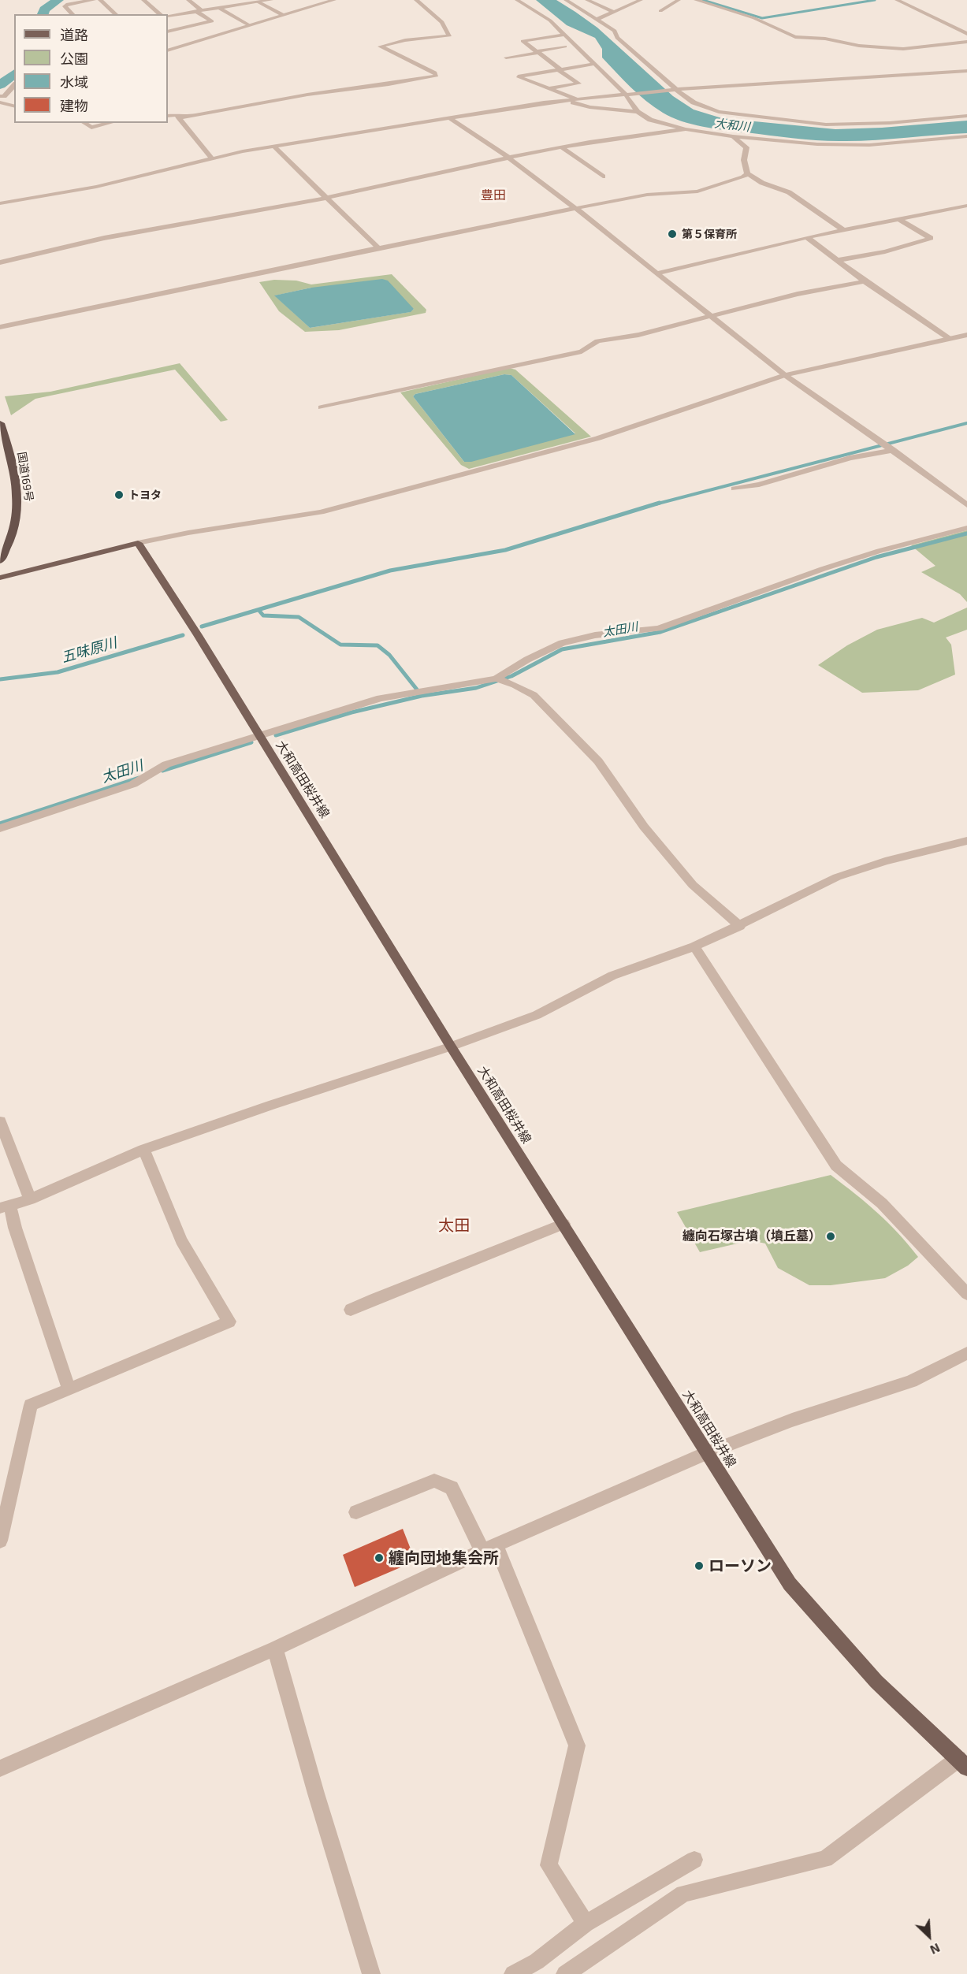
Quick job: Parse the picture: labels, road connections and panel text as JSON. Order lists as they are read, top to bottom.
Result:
{
  "streets": {
    "highway": ["国道169号"],
    "main road": ["大和高田桜井線"]
  },
  "districts": ["豊田", "太田"],
  "water": ["大和川", "太田川", "五味原川"],
  "places": [
    "第５保育所",
    "トヨタ",
    "纏向石塚古墳（墳丘墓）",
    "纏向団地集会所",
    "ローソン"
  ],
  "legend": [
    "道路",
    "公園",
    "水域",
    "建物"
  ],
  "north": "bottom right"
}
